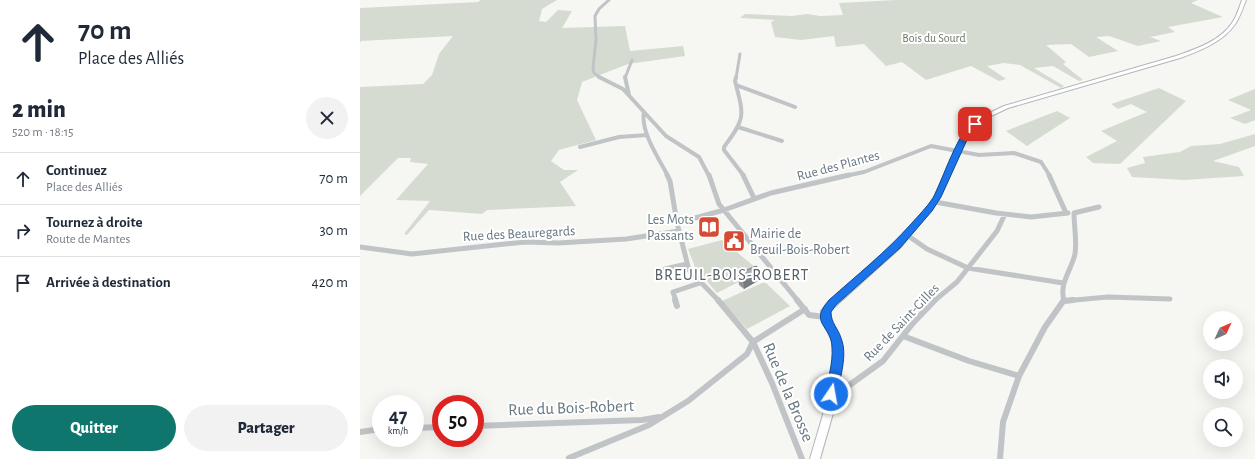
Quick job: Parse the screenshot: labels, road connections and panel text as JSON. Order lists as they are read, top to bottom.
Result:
{
  "streets": {
    "street": [
      "Rue des Plantes",
      "Rue des Beauregards",
      "Rue de Saint-Gilles",
      "Rue de la Brosse",
      "Rue du Bois-Robert"
    ]
  },
  "crossings": [
    ["Rue des Plantes", "Rue de la Brosse"],
    ["Rue des Beauregards", "Rue de la Brosse"],
    ["Rue de la Brosse", "Rue du Bois-Robert"]
  ],
  "districts": ["BREUIL-BOIS-ROBERT"],
  "parks": ["Bois du Sourd"],
  "places": {
    "library": ["Les Mots Passants"],
    "public building": ["Mairie de Breuil-Bois-Robert"]
  },
  "north": "top right",
  "page": {
    "turn": ["70 m", "Place des Alliés"],
    "heading": ["2 min", "520 m · 18:15"],
    "list": [
      {
        "name": "Continuez",
        "note": "Place des Alliés",
        "value": "70 m"
      },
      {
        "name": "Tournez à droite",
        "note": "Route de Mantes",
        "value": "30 m"
      },
      {
        "name": "Arrivée à destination",
        "value": "420 m"
      }
    ],
    "speed": "47 km/h",
    "limit": "50",
    "buttons": ["Quitter", "Partager"]
  }
}
